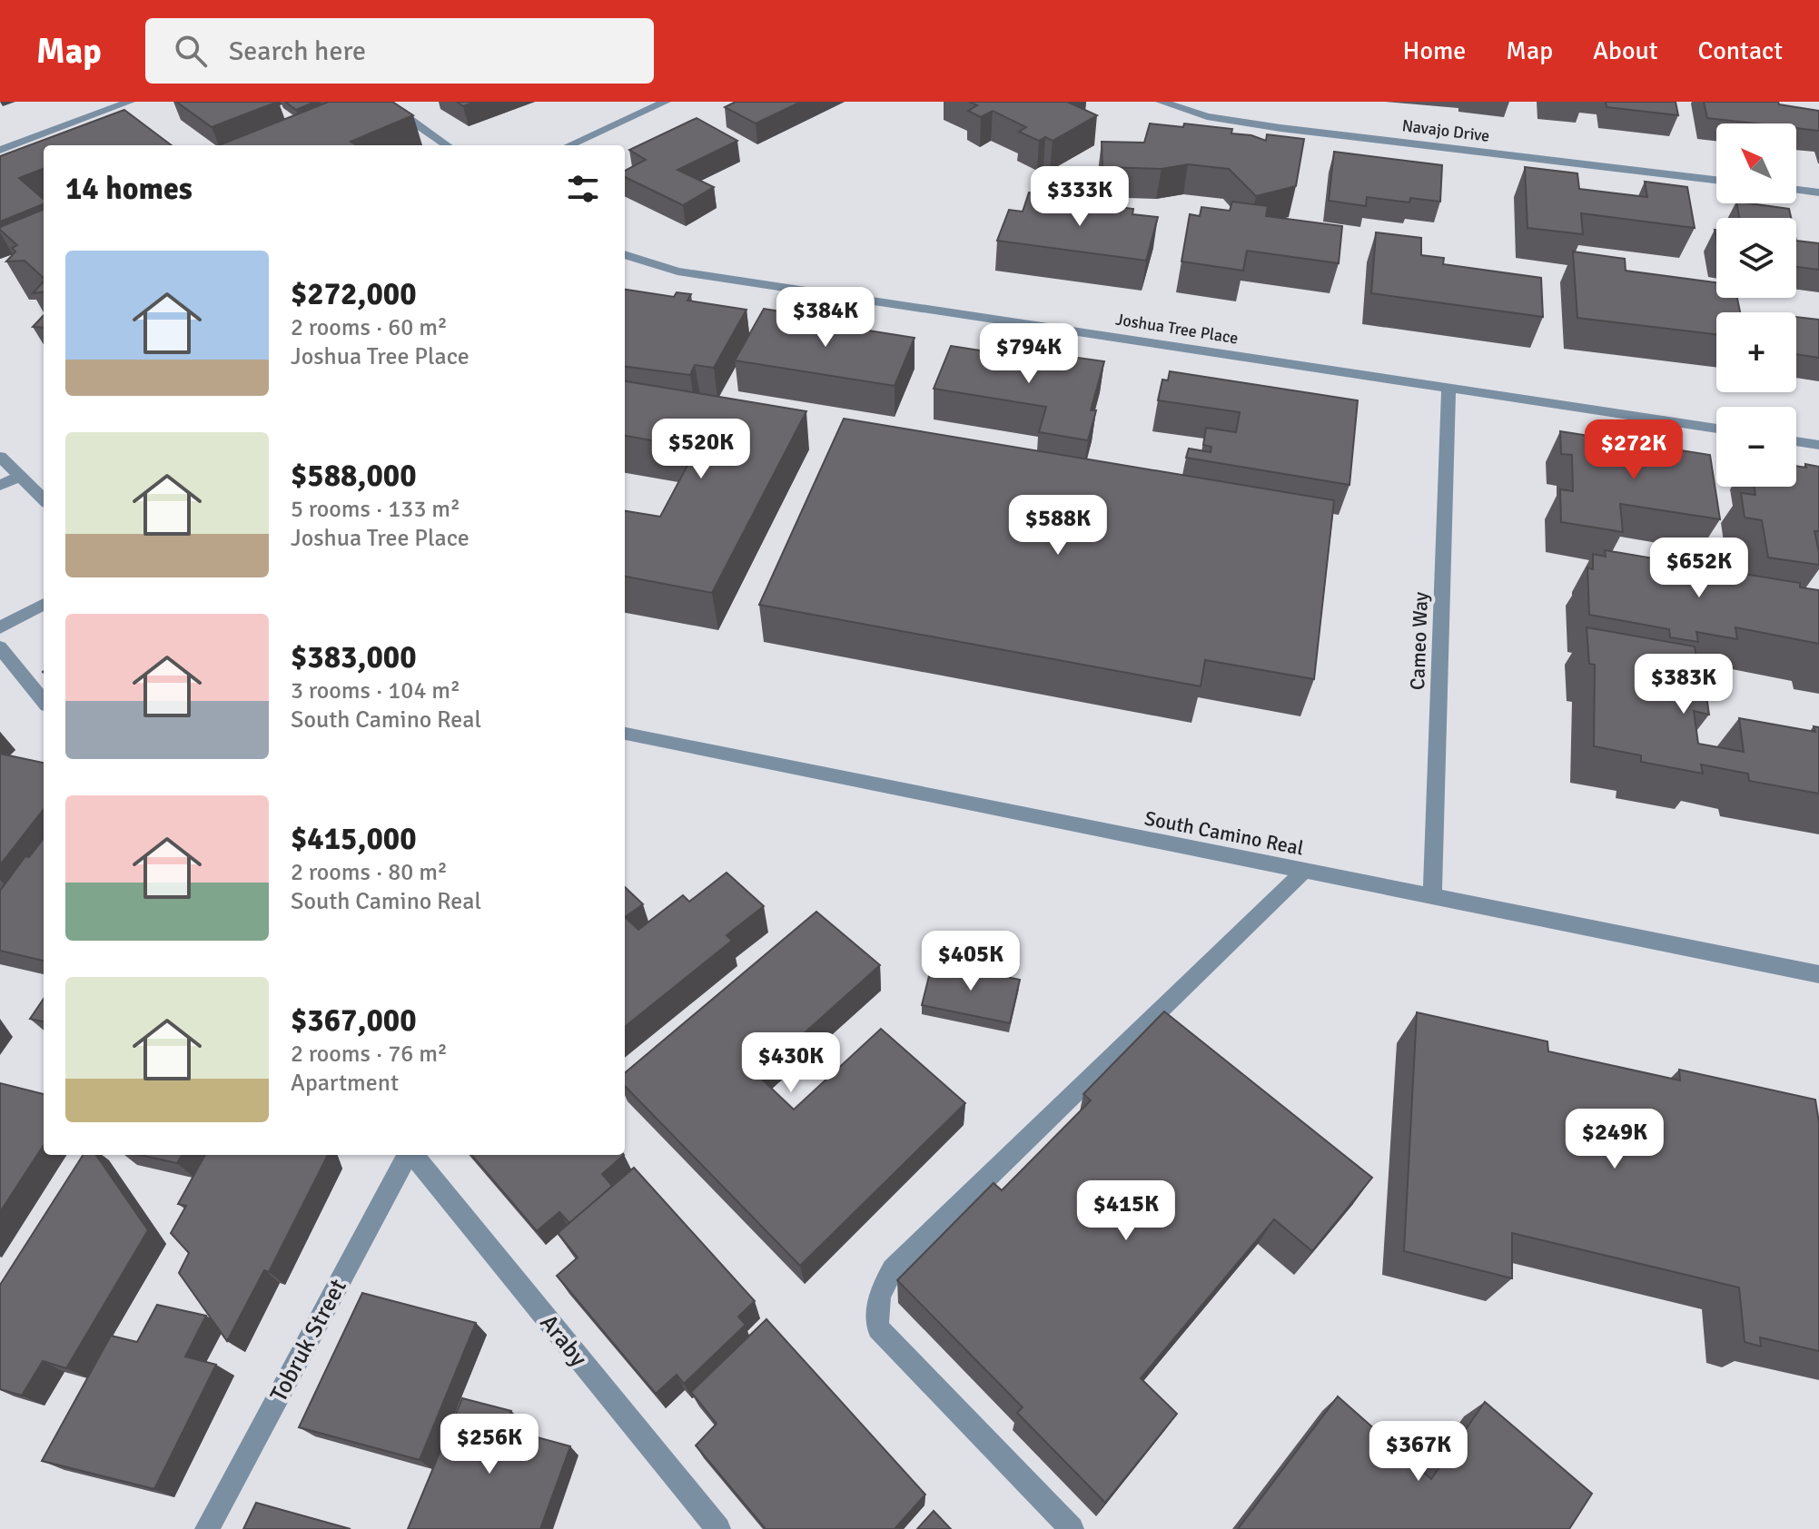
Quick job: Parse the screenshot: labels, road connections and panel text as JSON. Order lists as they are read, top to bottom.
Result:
{
  "streets": {
    "street": [
      "Navajo Drive",
      "Joshua Tree Place",
      "Cameo Way",
      "South Camino Real",
      "Tobruk Street",
      "Araby"
    ]
  },
  "crossings": [
    ["Joshua Tree Place", "Cameo Way"],
    ["Cameo Way", "South Camino Real"]
  ],
  "north": "top left",
  "page": {
    "header": "Map",
    "search": "Search here",
    "nav": [
      "Home",
      "Map",
      "About",
      "Contact"
    ],
    "map_buttons": ["+", "−"],
    "heading": "14 homes",
    "price": [
      "$333K",
      "$384K",
      "$794K",
      "$520K",
      "$272K",
      "$588K",
      "$652K",
      "$383K",
      "$405K",
      "$430K",
      "$249K",
      "$415K",
      "$256K",
      "$367K"
    ],
    "list": [
      {
        "name": "$272,000",
        "note": "2 rooms · 60 m² · Joshua Tree Place"
      },
      {
        "name": "$588,000",
        "note": "5 rooms · 133 m² · Joshua Tree Place"
      },
      {
        "name": "$383,000",
        "note": "3 rooms · 104 m² · South Camino Real"
      },
      {
        "name": "$415,000",
        "note": "2 rooms · 80 m² · South Camino Real"
      },
      {
        "name": "$367,000",
        "note": "2 rooms · 76 m² · Apartment"
      }
    ]
  }
}
